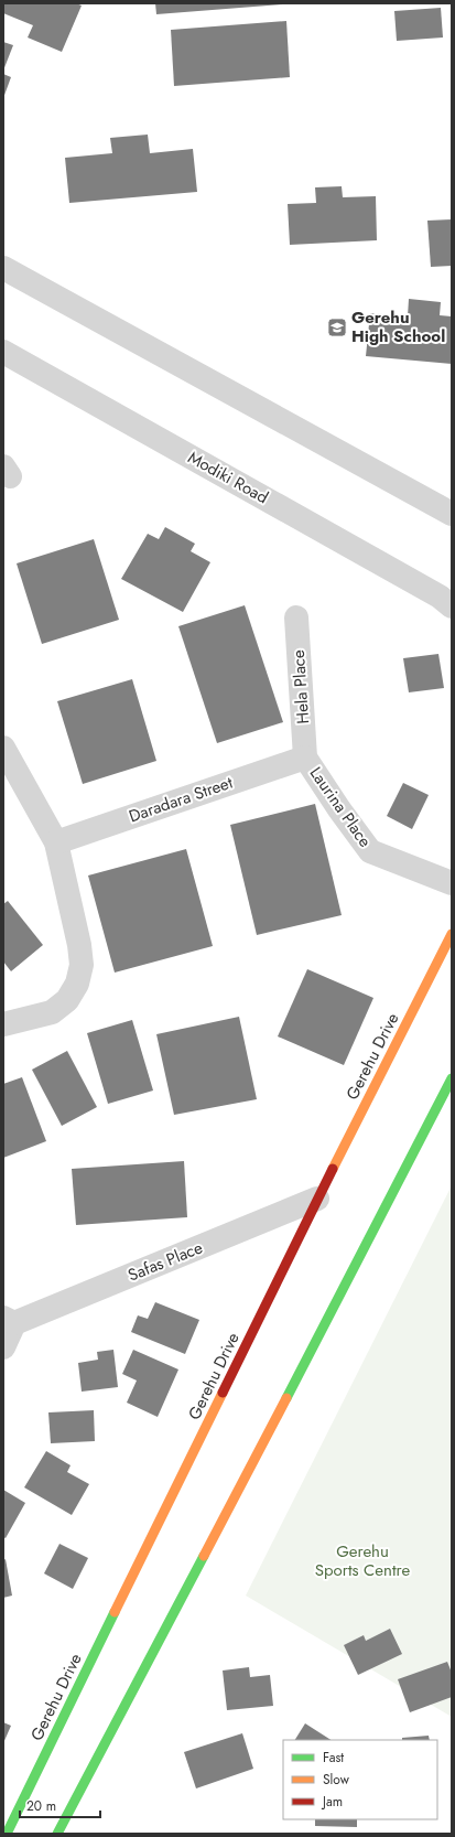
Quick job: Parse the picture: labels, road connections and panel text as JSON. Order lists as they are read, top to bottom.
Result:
{
  "streets": {
    "street": [
      "Modiki Road",
      "Hela Place",
      "Daradara Street",
      "Laurina Place",
      "Gerehu Drive",
      "Safas Place"
    ]
  },
  "crossings": [
    ["Hela Place", "Daradara Street"],
    ["Hela Place", "Laurina Place"],
    ["Daradara Street", "Laurina Place"],
    ["Gerehu Drive", "Safas Place"]
  ],
  "parks": ["Gerehu Sports Centre"],
  "places": {
    "school or university": ["Gerehu High School"]
  },
  "legend": ["Fast", "Slow", "Jam"],
  "scale_bar": "20 m"
}
